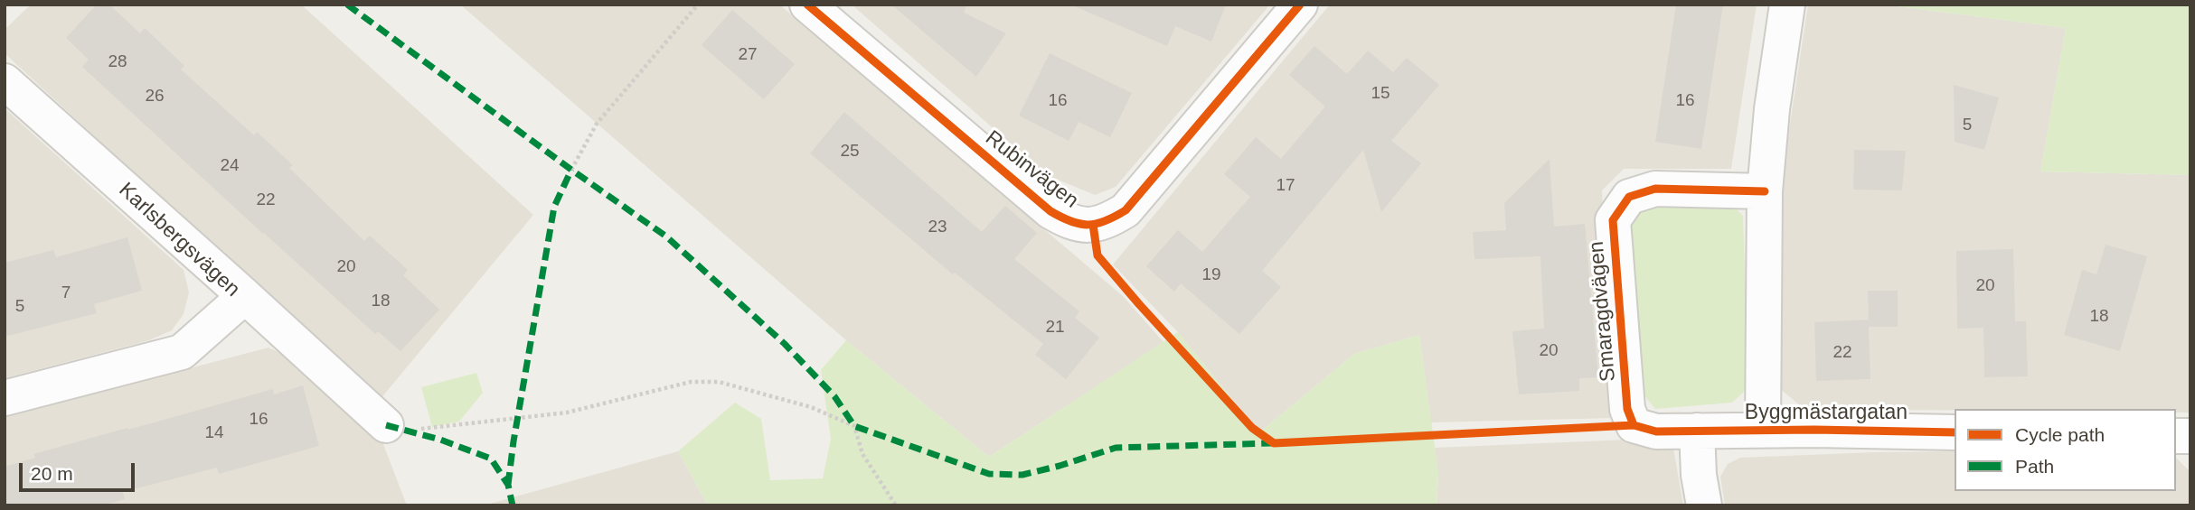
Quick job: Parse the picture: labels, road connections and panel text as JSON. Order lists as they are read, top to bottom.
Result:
{
  "streets": {
    "street": [
      "Rubinvägen",
      "Karlsbergsvägen",
      "Smaragdvägen",
      "Byggmästargatan"
    ]
  },
  "crossings": [
    ["Smaragdvägen", "Byggmästargatan"]
  ],
  "house_numbers": [
    "27",
    "28",
    "15",
    "26",
    "16",
    "16",
    "5",
    "25",
    "24",
    "17",
    "22",
    "23",
    "20",
    "19",
    "20",
    "7",
    "18",
    "5",
    "18",
    "21",
    "20",
    "22",
    "16",
    "14"
  ],
  "legend": ["Cycle path", "Path"],
  "scale_bar": "20 m"
}
